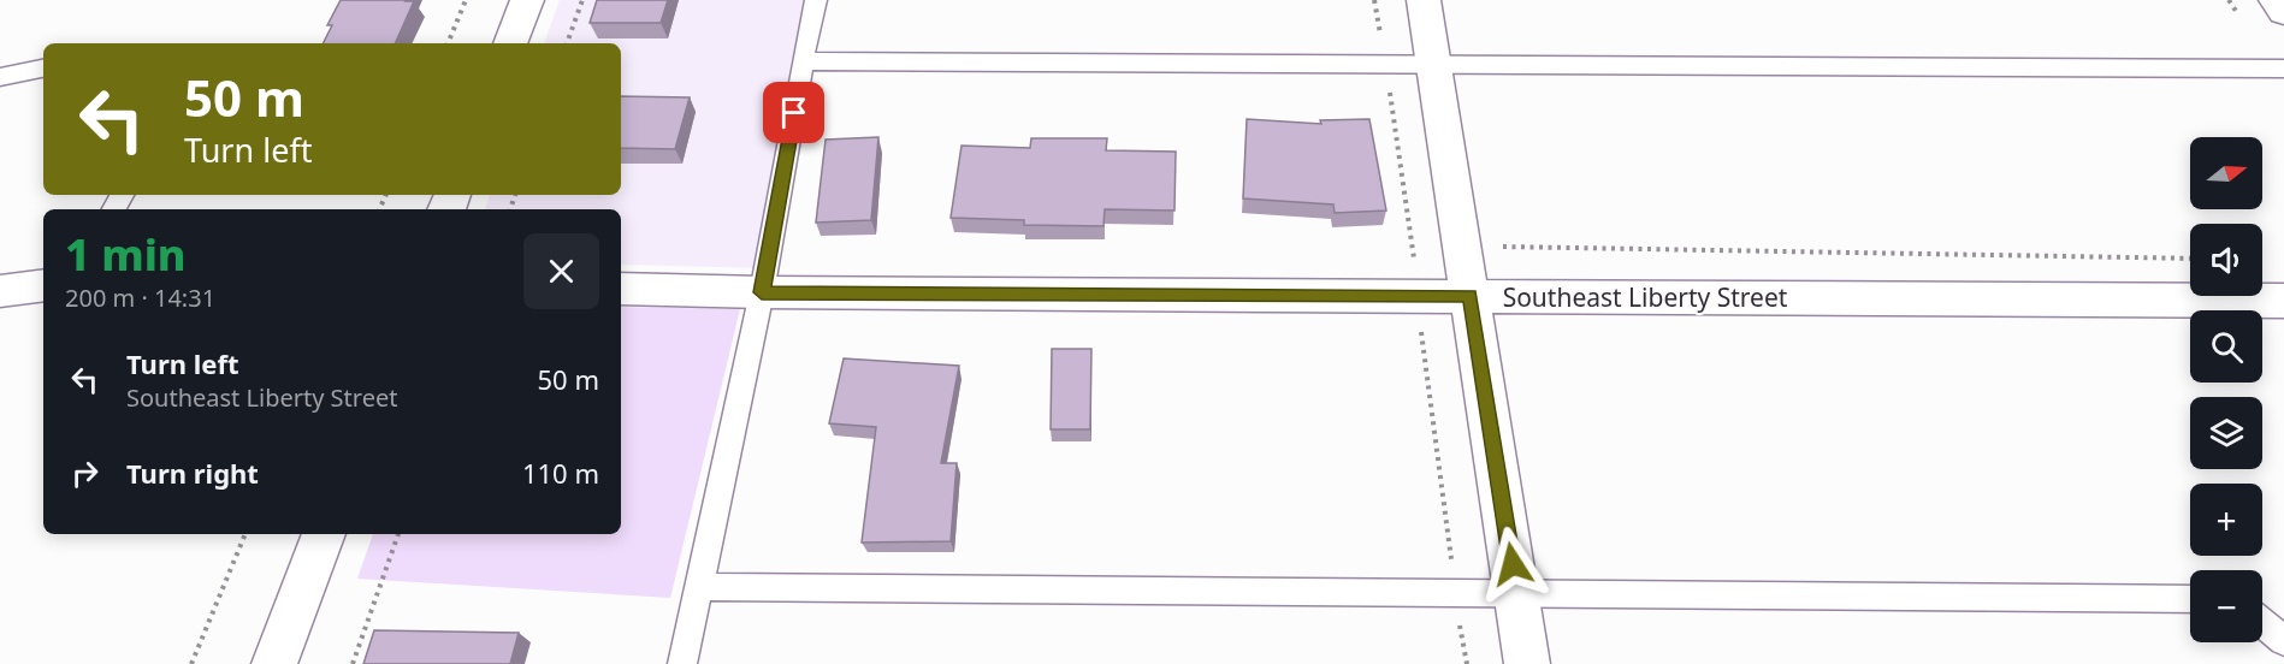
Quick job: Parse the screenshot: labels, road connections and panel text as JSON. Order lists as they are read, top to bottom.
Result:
{
  "streets": {
    "street": ["Southeast Liberty Street"]
  },
  "north": "right",
  "page": {
    "turn": ["50 m", "Turn left"],
    "map_buttons": ["+", "−"],
    "heading": ["1 min", "200 m · 14:31"],
    "list": [
      {
        "name": "Turn left",
        "note": "Southeast Liberty Street",
        "value": "50 m"
      },
      {
        "name": "Turn right",
        "value": "110 m"
      }
    ]
  }
}
